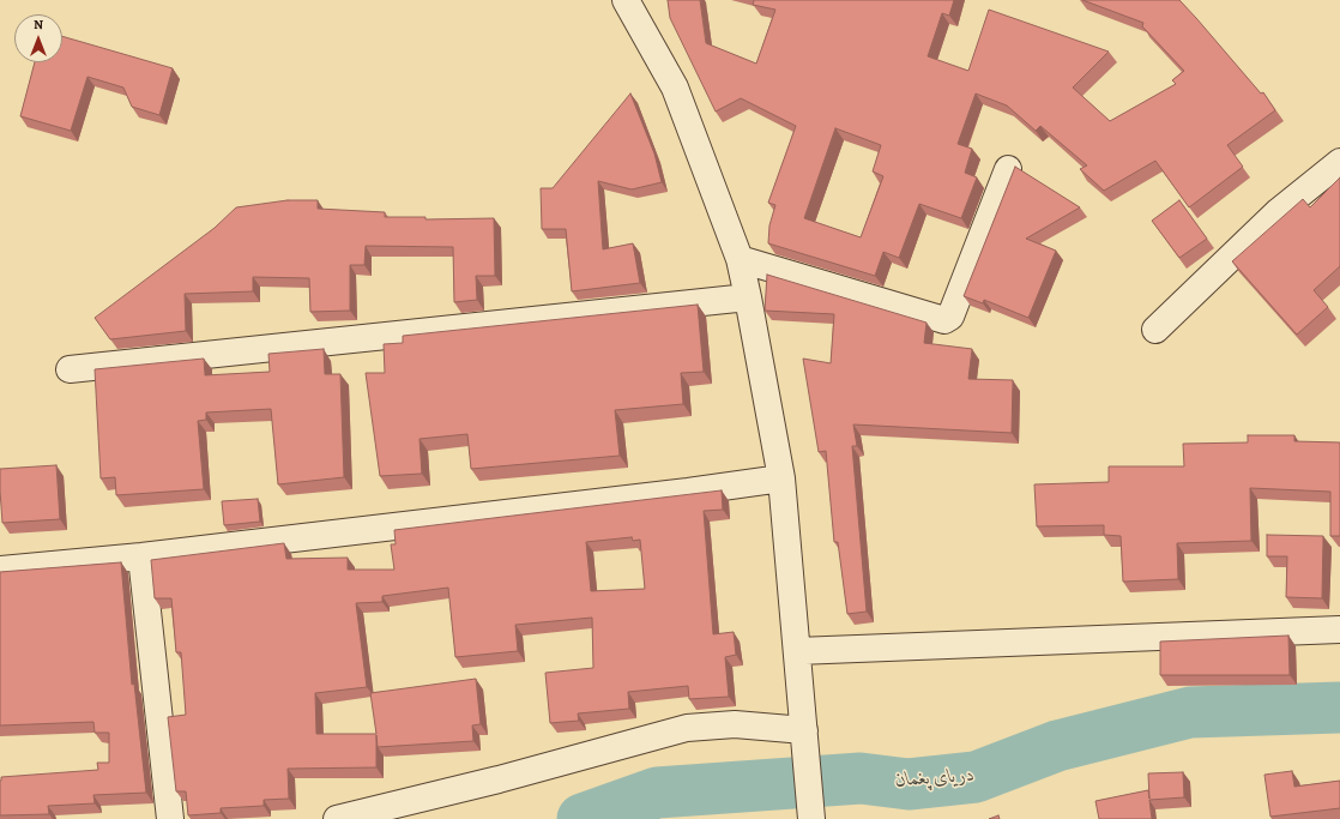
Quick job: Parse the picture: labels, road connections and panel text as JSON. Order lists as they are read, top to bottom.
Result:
{
  "water": ["دریای پغمان"],
  "north": "top"
}
